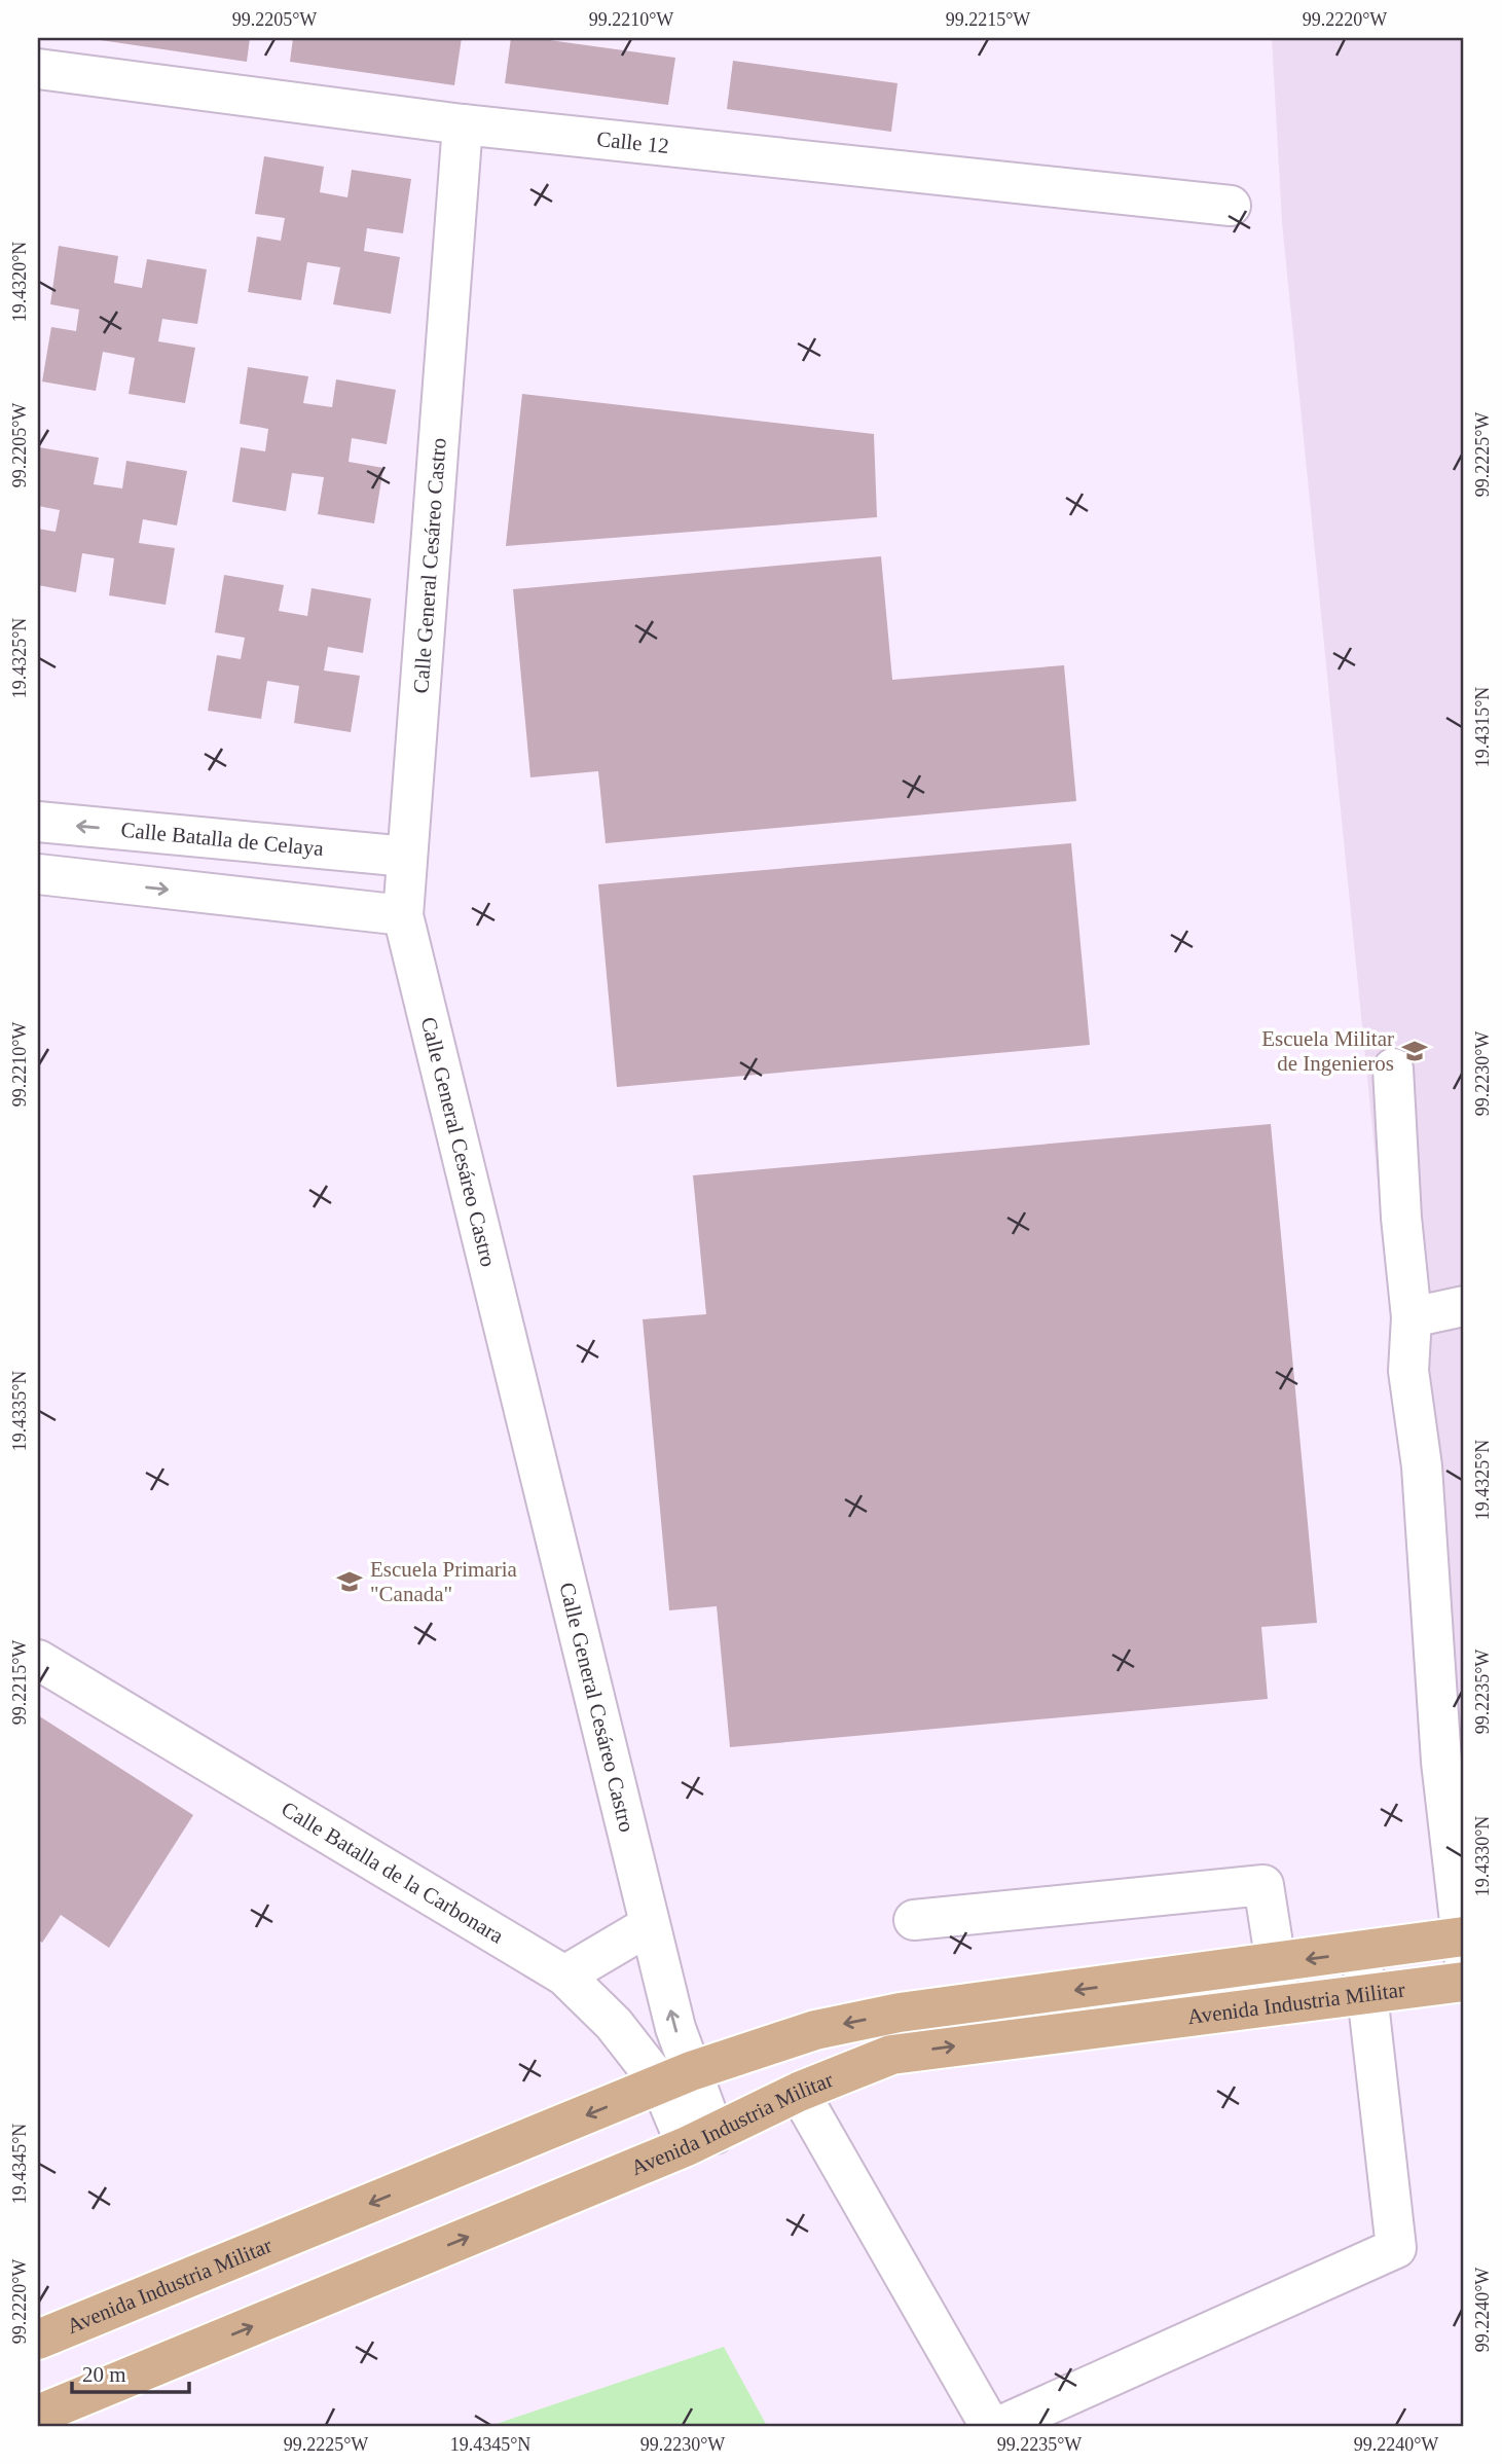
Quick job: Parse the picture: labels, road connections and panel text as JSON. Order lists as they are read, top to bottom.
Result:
{
  "streets": {
    "main road": ["Avenida Industria Militar"],
    "street": [
      "Calle 12",
      "Calle General Cesáreo Castro",
      "Calle Batalla de Celaya",
      "Calle Batalla de la Carbonara"
    ]
  },
  "crossings": [
    ["Calle 12", "Calle General Cesáreo Castro"],
    ["Calle General Cesáreo Castro", "Calle Batalla de Celaya"],
    ["Calle General Cesáreo Castro", "Calle Batalla de la Carbonara"],
    ["Calle General Cesáreo Castro", "Avenida Industria Militar"],
    ["Calle Batalla de la Carbonara", "Avenida Industria Militar"]
  ],
  "places": {
    "school or university": ["Escuela Militar de Ingenieros", "Escuela Primaria \"Canada\""]
  },
  "scale_bar": "20 m",
  "coordinates": [
    "99.2205°W",
    "99.2210°W",
    "99.2215°W",
    "99.2220°W",
    "19.4320°N",
    "99.2225°W",
    "19.4325°N",
    "19.4315°N",
    "99.2230°W",
    "19.4335°N",
    "99.2235°W",
    "19.4330°N",
    "19.4345°N",
    "99.2240°W"
  ]
}
